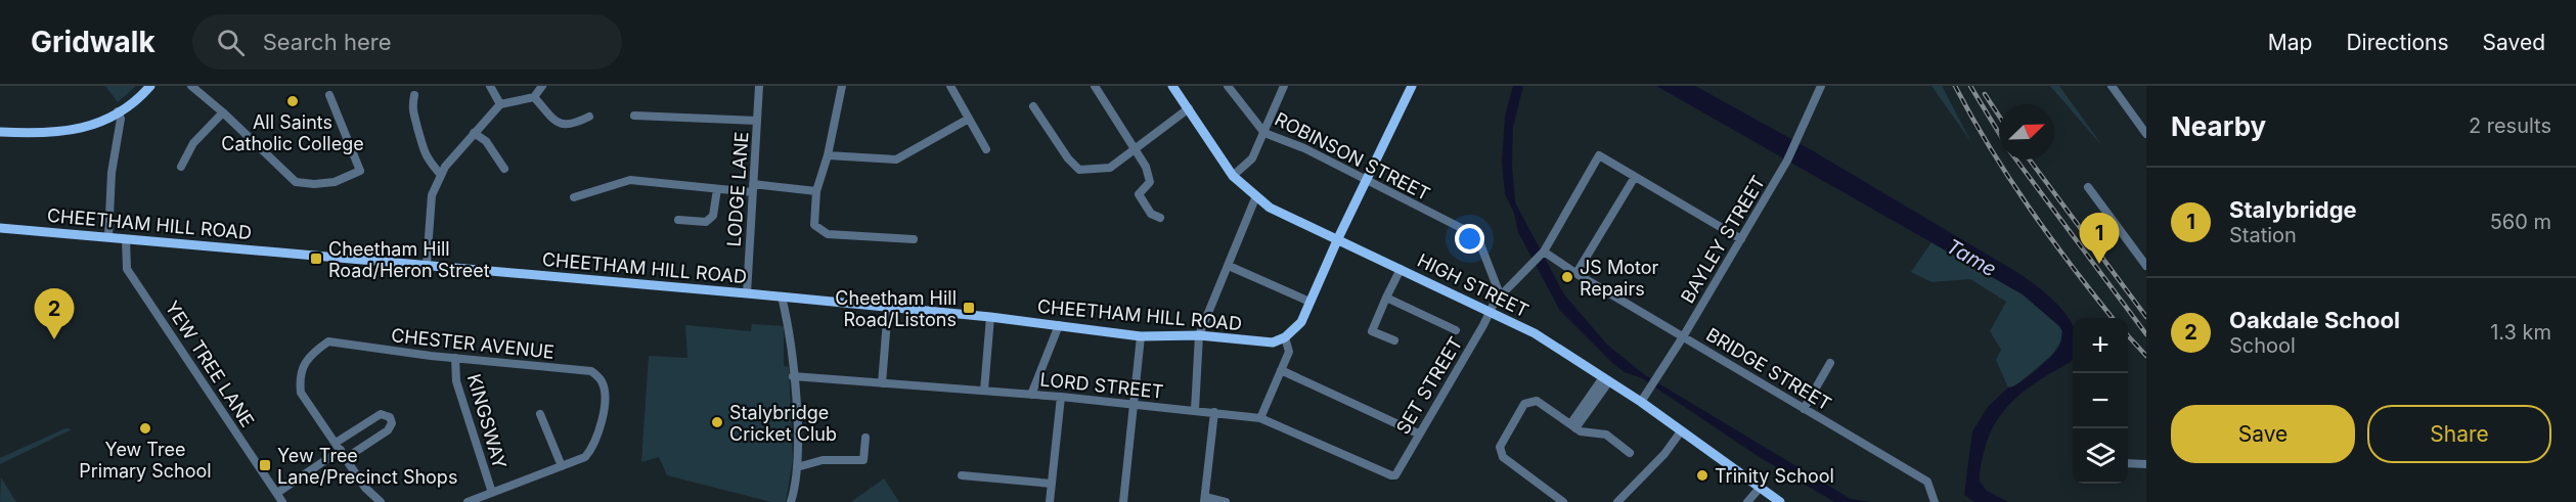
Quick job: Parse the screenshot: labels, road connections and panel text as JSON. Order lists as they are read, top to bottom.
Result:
{
  "streets": {
    "main road": ["CHEETHAM HILL ROAD", "HIGH STREET"],
    "street": [
      "ROBINSON STREET",
      "LODGE LANE",
      "BAYLEY STREET",
      "CHESTER AVENUE",
      "YEW TREE LANE",
      "BRIDGE STREET",
      "LORD STREET",
      "SET STREET",
      "KINGSWAY"
    ]
  },
  "crossings": [
    ["ROBINSON STREET", "SET STREET"],
    ["LODGE LANE", "CHEETHAM HILL ROAD"],
    ["CHEETHAM HILL ROAD", "YEW TREE LANE"],
    ["BAYLEY STREET", "HIGH STREET"],
    ["BAYLEY STREET", "BRIDGE STREET"],
    ["HIGH STREET", "SET STREET"],
    ["CHESTER AVENUE", "KINGSWAY"],
    ["BRIDGE STREET", "SET STREET"],
    ["LORD STREET", "SET STREET"]
  ],
  "water": ["Tame"],
  "places": {
    "other": [
      "All Saints Catholic College",
      "JS Motor Repairs",
      "Stalybridge Cricket Club",
      "Yew Tree Primary School",
      "Trinity School"
    ],
    "transit": ["Cheetham Hill Road/Heron Street", "Cheetham Hill Road/Listons", "Yew Tree Lane/Precinct Shops"]
  },
  "north": "top right",
  "page": {
    "header": "Gridwalk",
    "search": "Search here",
    "nav": ["Map", "Directions", "Saved"],
    "heading": ["Nearby", "2 results"],
    "list": [
      {
        "mark": "1",
        "name": "Stalybridge",
        "note": "Station",
        "value": "560 m"
      },
      {
        "mark": "2",
        "name": "Oakdale School",
        "note": "School",
        "value": "1.3 km"
      }
    ],
    "pins": ["1", "2"],
    "map_buttons": ["+", "−"],
    "buttons": ["Save", "Share"]
  }
}
